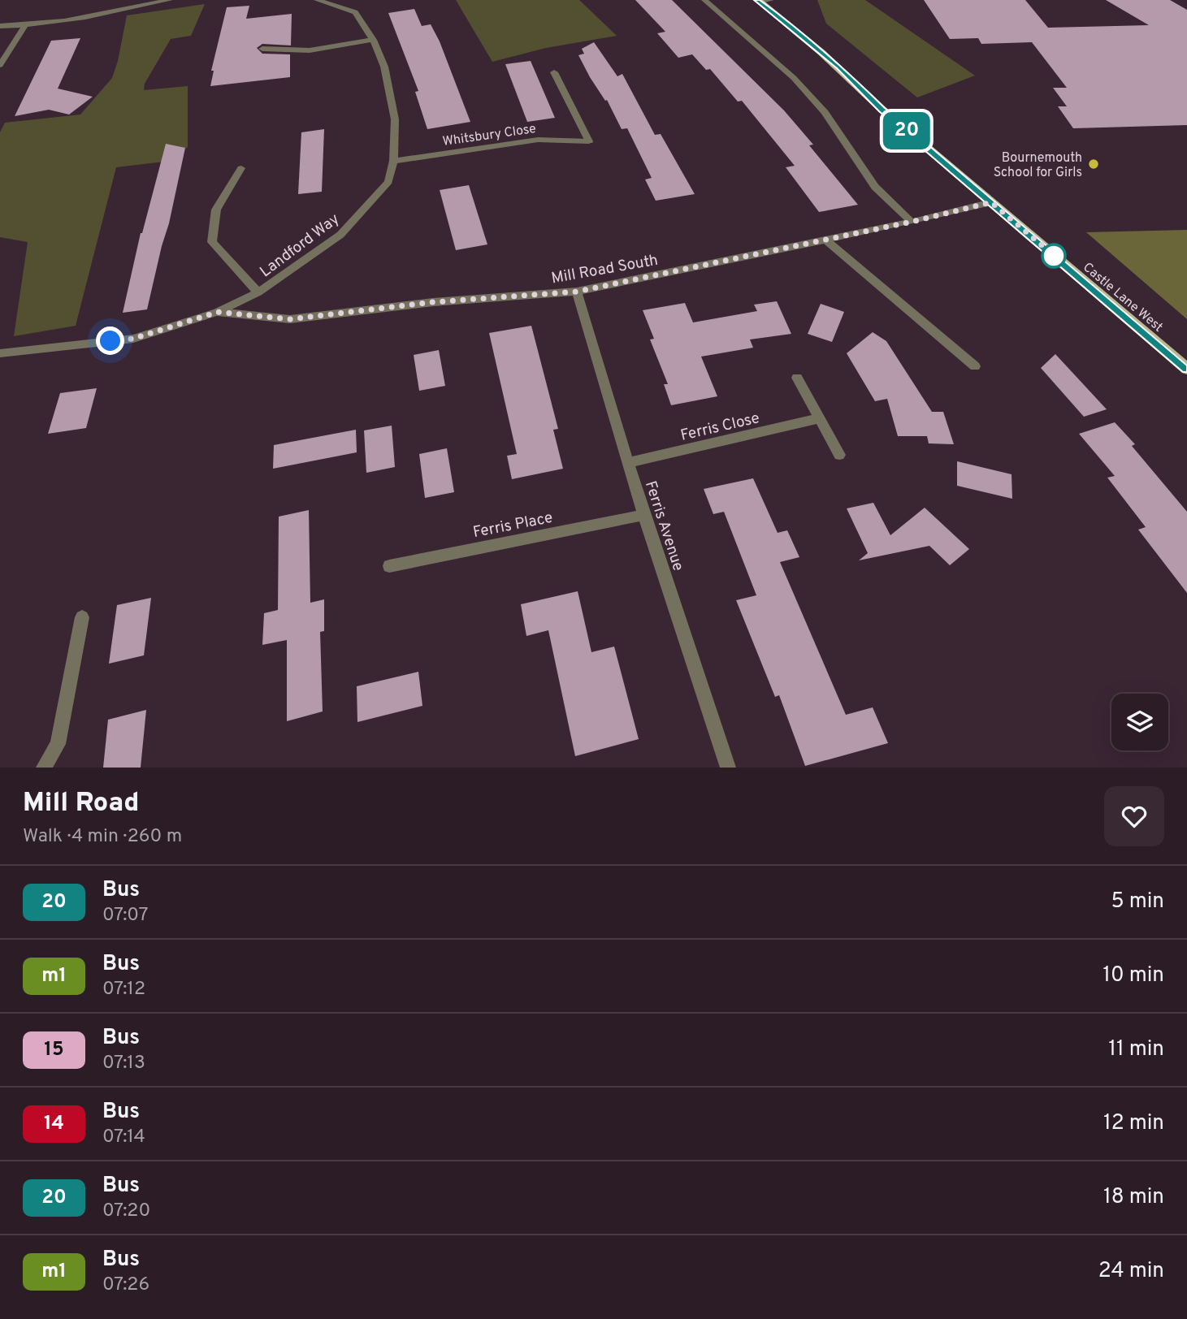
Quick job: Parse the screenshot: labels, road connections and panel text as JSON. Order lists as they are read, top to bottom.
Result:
{
  "streets": {
    "main road": ["Castle Lane West"],
    "street": [
      "Whitsbury Close",
      "Landford Way",
      "Mill Road South",
      "Ferris Close",
      "Ferris Place",
      "Ferris Avenue"
    ]
  },
  "crossings": [
    ["Whitsbury Close", "Landford Way"],
    ["Landford Way", "Mill Road South"],
    ["Mill Road South", "Castle Lane West"],
    ["Mill Road South", "Ferris Avenue"],
    ["Ferris Close", "Ferris Avenue"],
    ["Ferris Place", "Ferris Avenue"]
  ],
  "places": ["Bournemouth School for Girls"],
  "lines": ["bus line 20"],
  "page": {
    "on_map": "20",
    "heading": ["Mill Road", "Walk · 4 min · 260 m"],
    "list": [
      {
        "mark": "20",
        "name": "Bus",
        "note": "07:07",
        "value": "5 min"
      },
      {
        "mark": "m1",
        "name": "Bus",
        "note": "07:12",
        "value": "10 min"
      },
      {
        "mark": "15",
        "name": "Bus",
        "note": "07:13",
        "value": "11 min"
      },
      {
        "mark": "14",
        "name": "Bus",
        "note": "07:14",
        "value": "12 min"
      },
      {
        "mark": "20",
        "name": "Bus",
        "note": "07:20",
        "value": "18 min"
      },
      {
        "mark": "m1",
        "name": "Bus",
        "note": "07:26",
        "value": "24 min"
      }
    ]
  }
}
